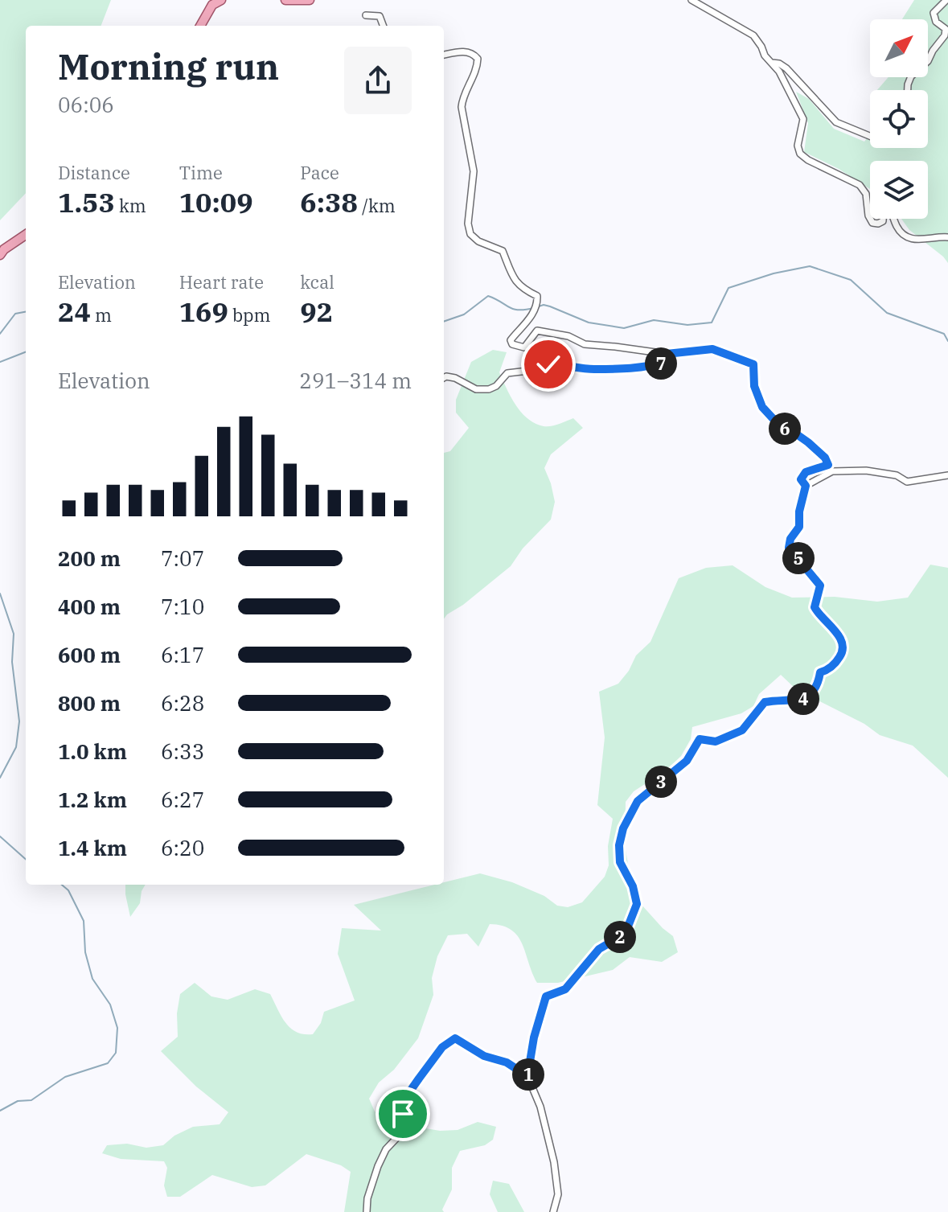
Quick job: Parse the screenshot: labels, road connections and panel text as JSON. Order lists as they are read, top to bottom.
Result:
{
  "north": "top right",
  "page": {
    "heading": ["Morning run", "06:06"],
    "stats": [
      ["Distance", "1.53 km"],
      ["Time", "10:09"],
      ["Pace", "6:38 /km"],
      ["Elevation", "24 m"],
      ["Heart rate", "169 bpm"],
      ["kcal", "92"]
    ],
    "pins": [
      "7",
      "6",
      "5",
      "4",
      "3",
      "2",
      "1"
    ],
    "chart": ["Elevation", "291–314 m"],
    "list": [
      {
        "name": "200 m",
        "note": "7:07"
      },
      {
        "name": "400 m",
        "note": "7:10"
      },
      {
        "name": "600 m",
        "note": "6:17"
      },
      {
        "name": "800 m",
        "note": "6:28"
      },
      {
        "name": "1.0 km",
        "note": "6:33"
      },
      {
        "name": "1.2 km",
        "note": "6:27"
      },
      {
        "name": "1.4 km",
        "note": "6:20"
      }
    ]
  }
}
